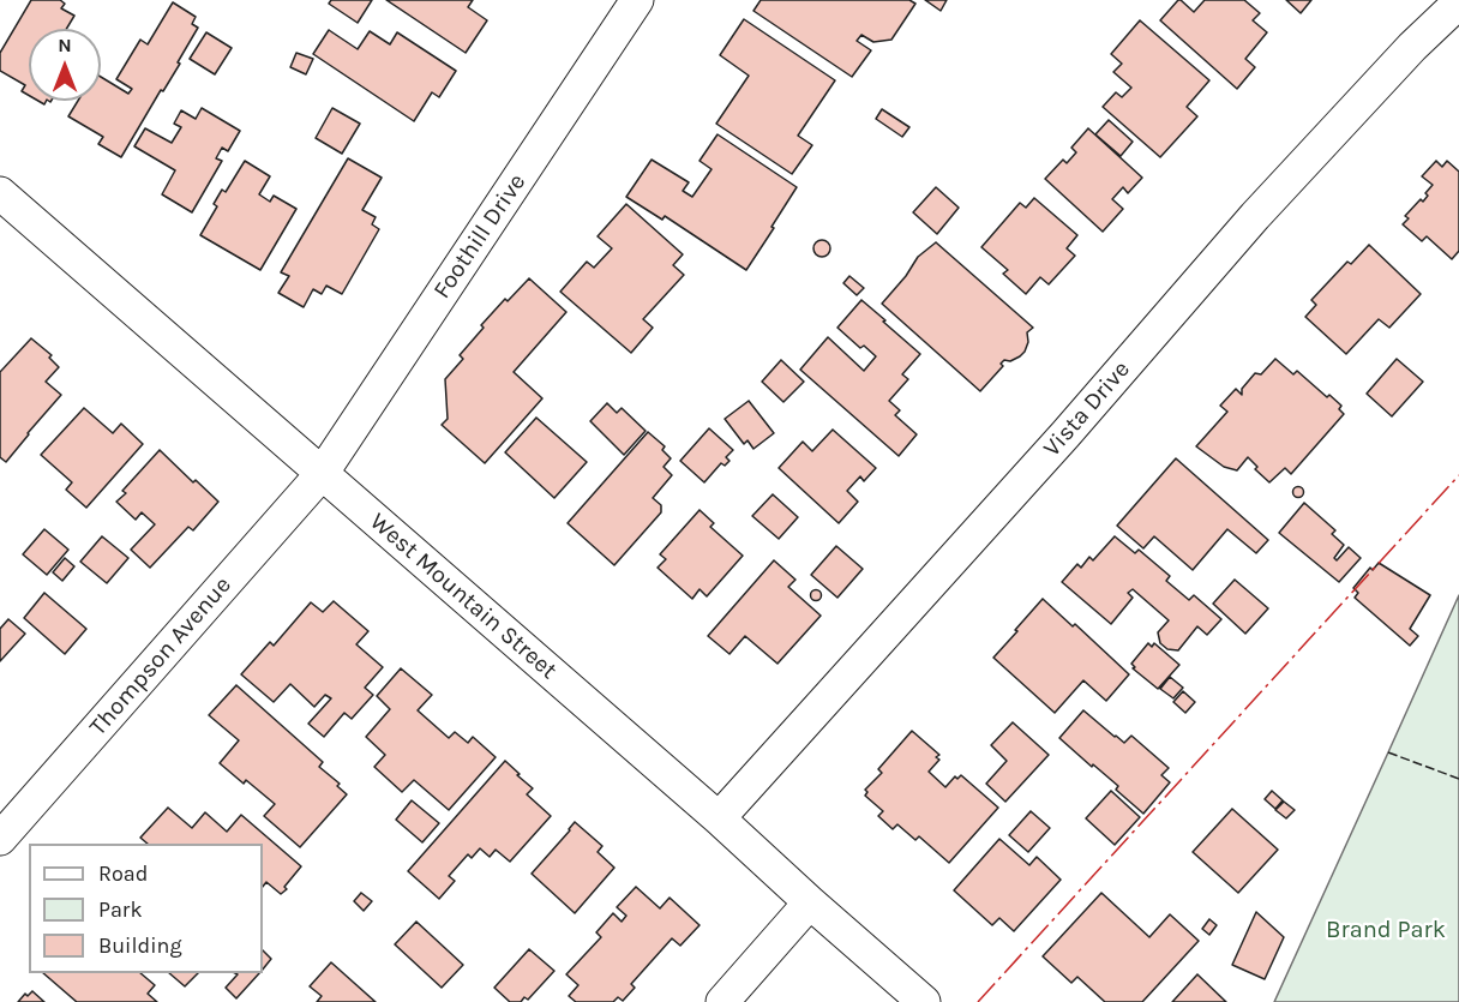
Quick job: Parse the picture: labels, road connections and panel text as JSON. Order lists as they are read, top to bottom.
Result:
{
  "streets": {
    "street": [
      "Foothill Drive",
      "Vista Drive",
      "West Mountain Street",
      "Thompson Avenue"
    ]
  },
  "crossings": [
    ["Foothill Drive", "West Mountain Street"],
    ["Foothill Drive", "Thompson Avenue"],
    ["Vista Drive", "West Mountain Street"],
    ["West Mountain Street", "Thompson Avenue"]
  ],
  "parks": ["Brand Park"],
  "legend": ["Road", "Park", "Building"],
  "north": "top"
}
